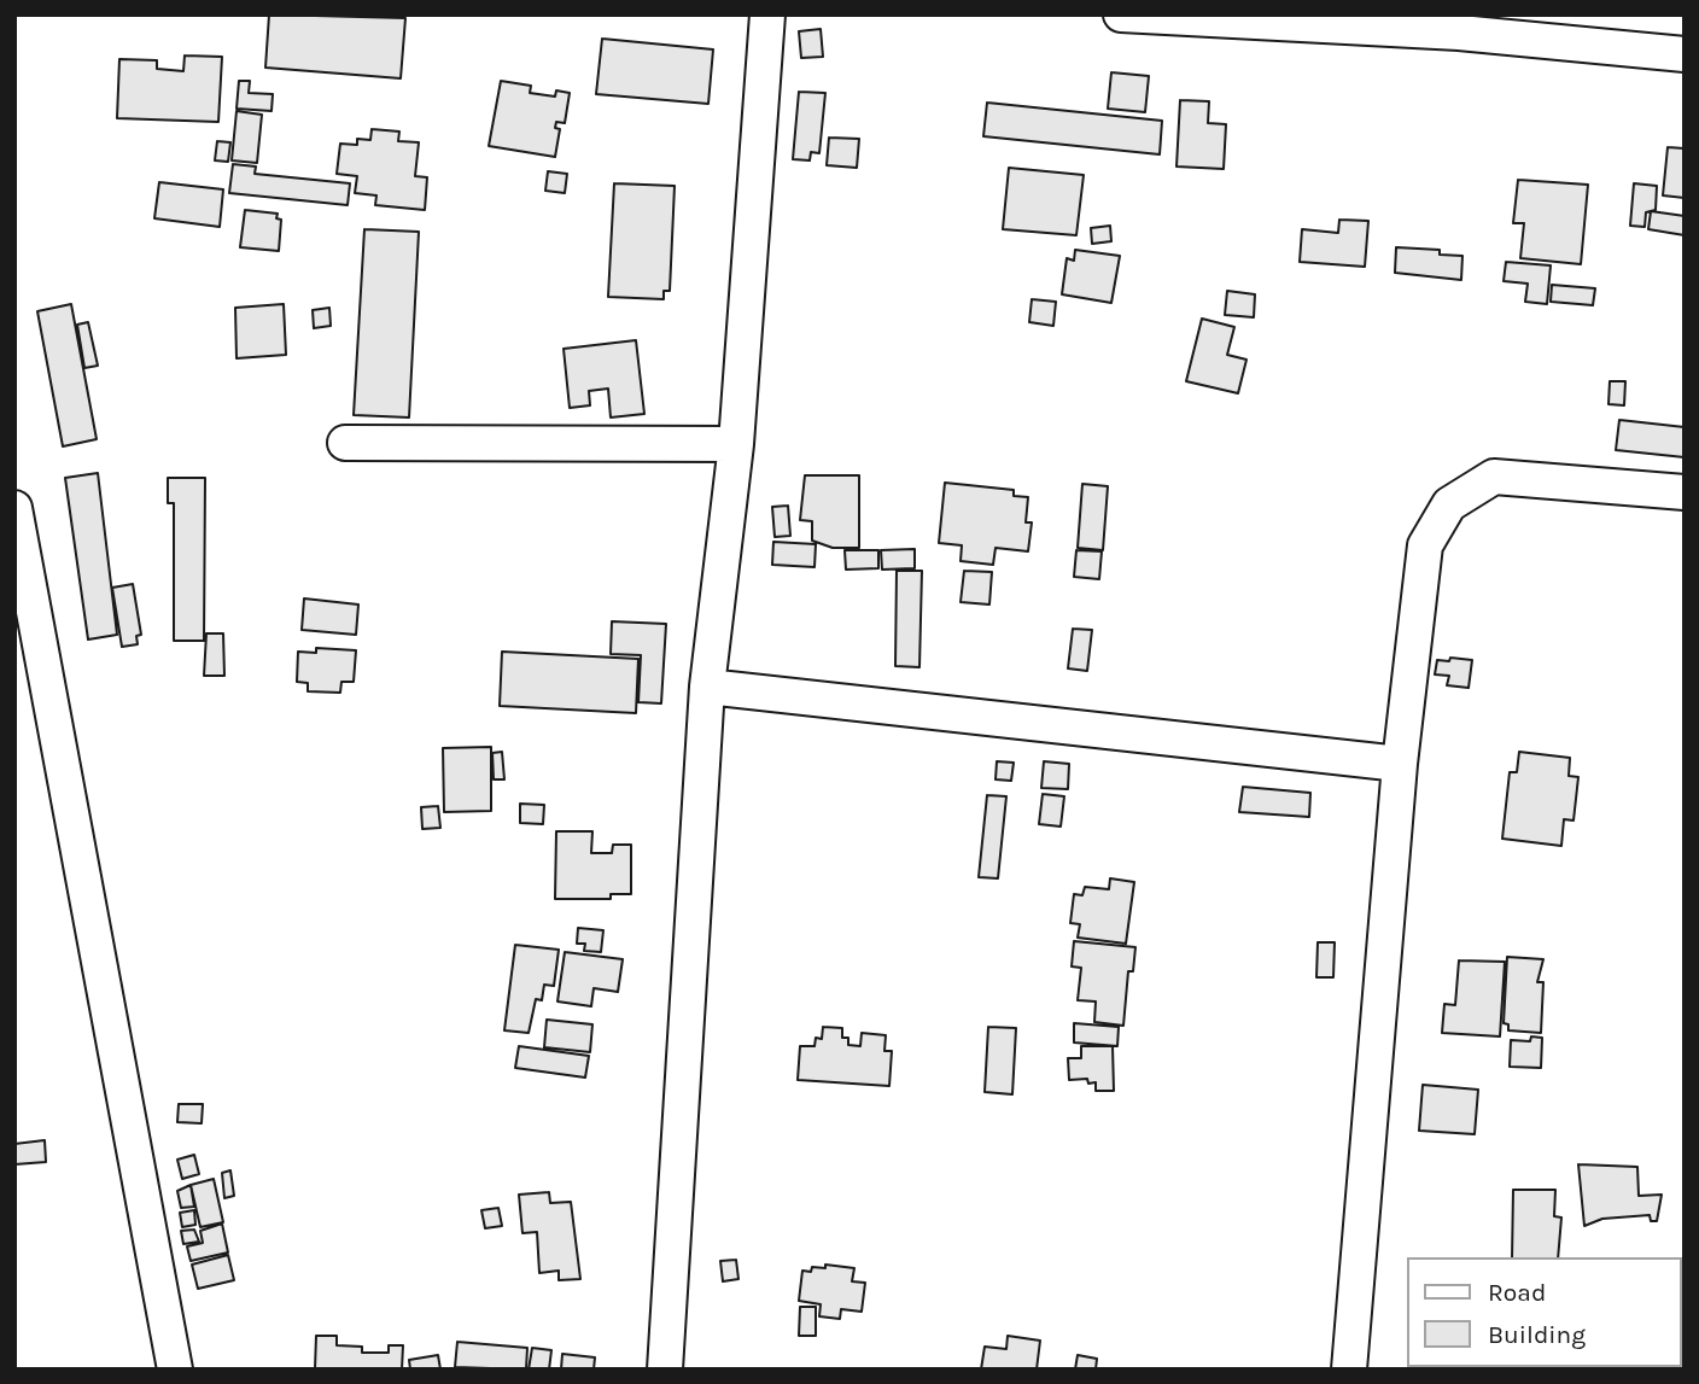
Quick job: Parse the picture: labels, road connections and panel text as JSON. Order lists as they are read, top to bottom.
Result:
{
  "legend": ["Road", "Building"]
}
